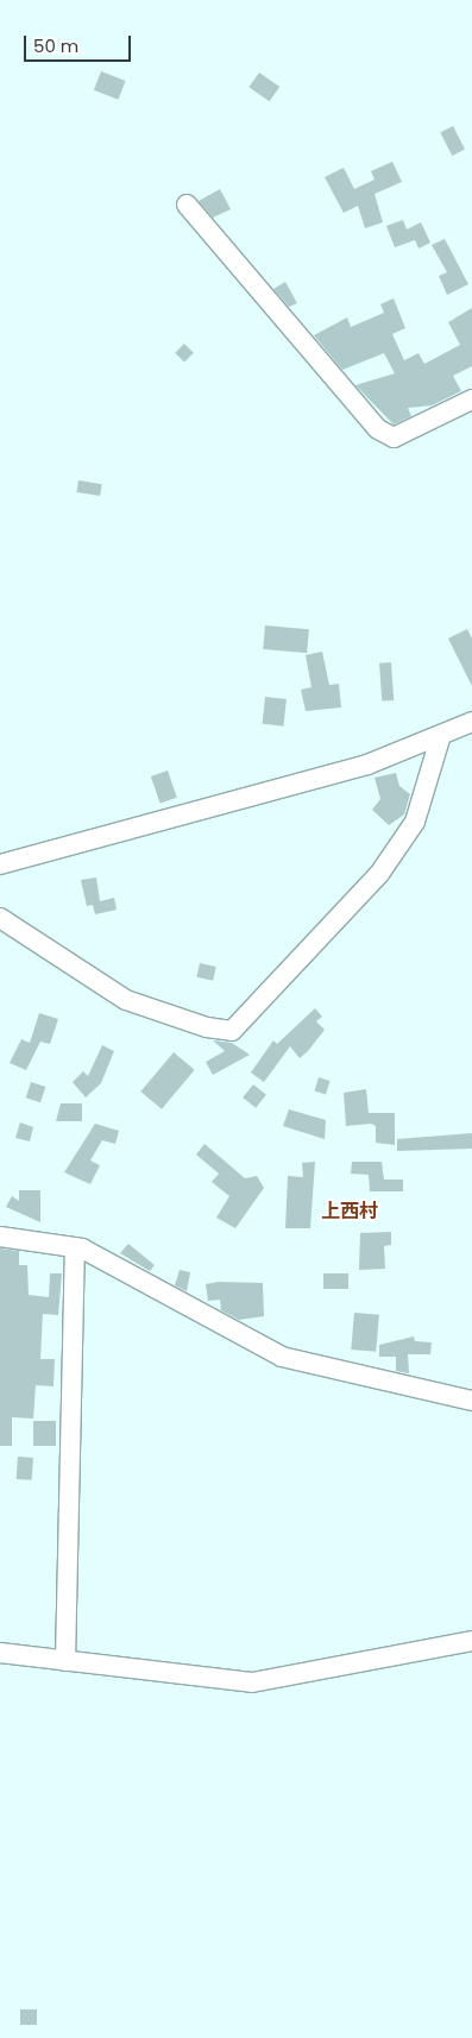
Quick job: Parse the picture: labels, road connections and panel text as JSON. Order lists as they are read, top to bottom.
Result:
{
  "districts": ["上西村"],
  "scale_bar": "50 m"
}
